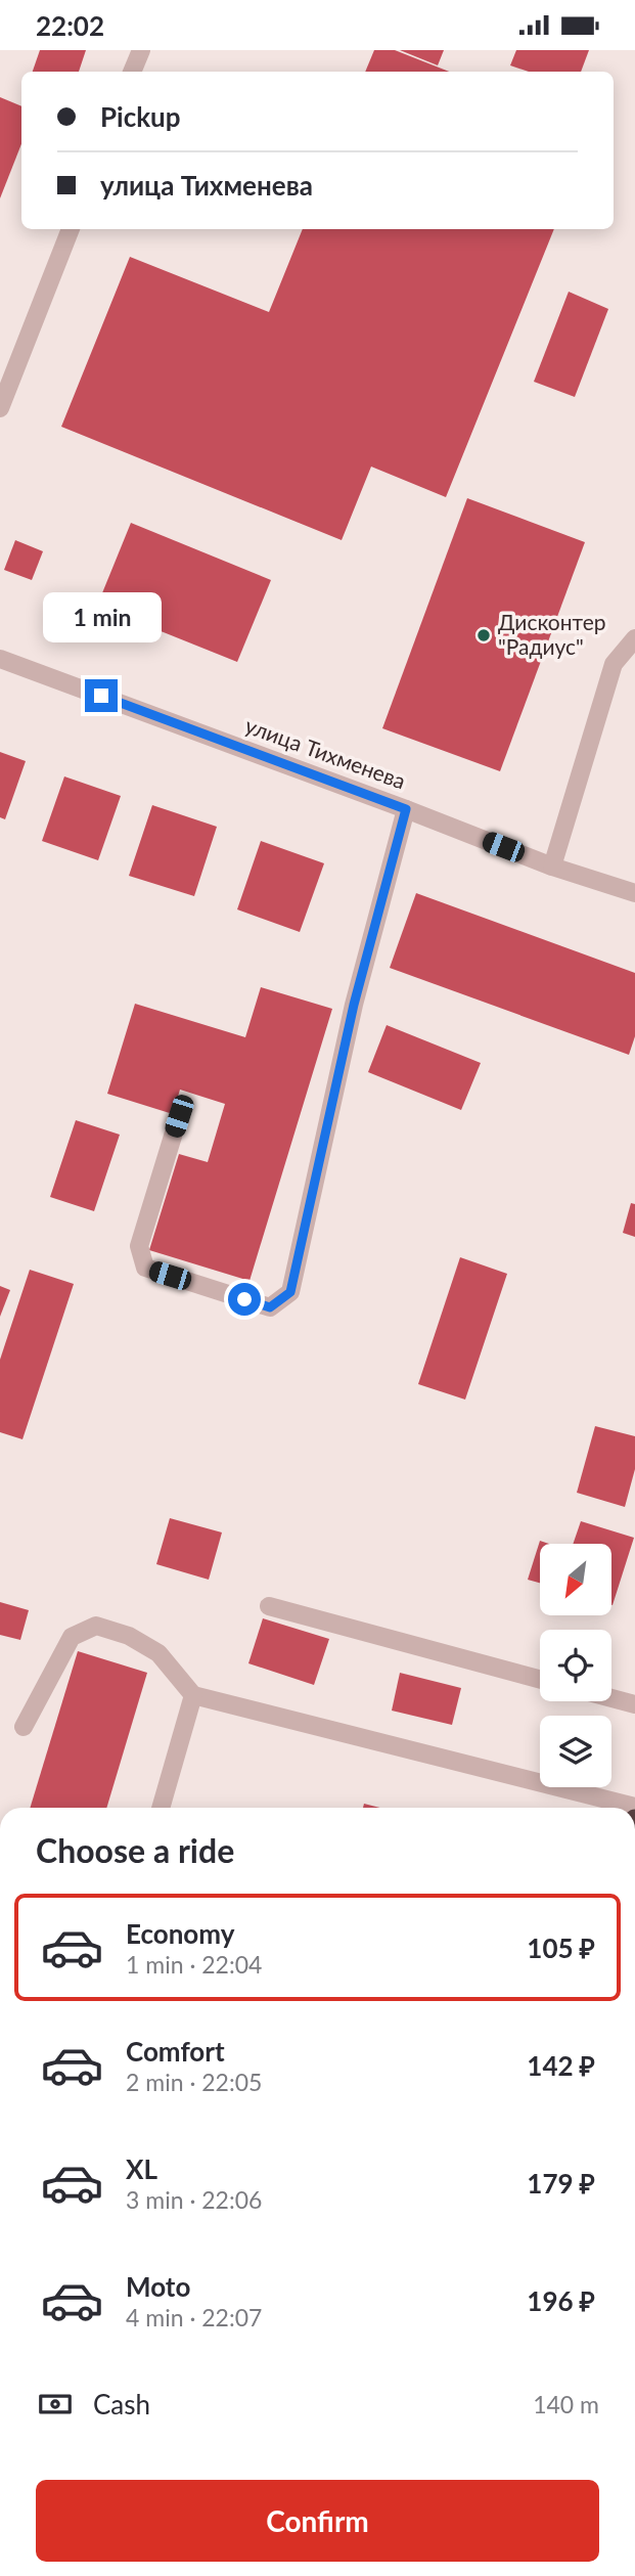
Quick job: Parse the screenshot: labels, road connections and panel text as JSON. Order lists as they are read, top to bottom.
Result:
{
  "streets": {
    "street": ["улица Тихменева"]
  },
  "places": ["Дисконтер \"Радиус\""],
  "north": "bottom left",
  "page": {
    "status": "22:02",
    "banner": ["Pickup", "улица Тихменева"],
    "bubble": "1 min",
    "heading": "Choose a ride",
    "list": [
      {
        "name": "Economy",
        "note": "1 min · 22:04",
        "value": "105 ₽"
      },
      {
        "name": "Comfort",
        "note": "2 min · 22:05",
        "value": "142 ₽"
      },
      {
        "name": "XL",
        "note": "3 min · 22:06",
        "value": "179 ₽"
      },
      {
        "name": "Moto",
        "note": "4 min · 22:07",
        "value": "196 ₽"
      }
    ],
    "pay": ["Cash", "140 m"],
    "buttons": "Confirm"
  }
}
